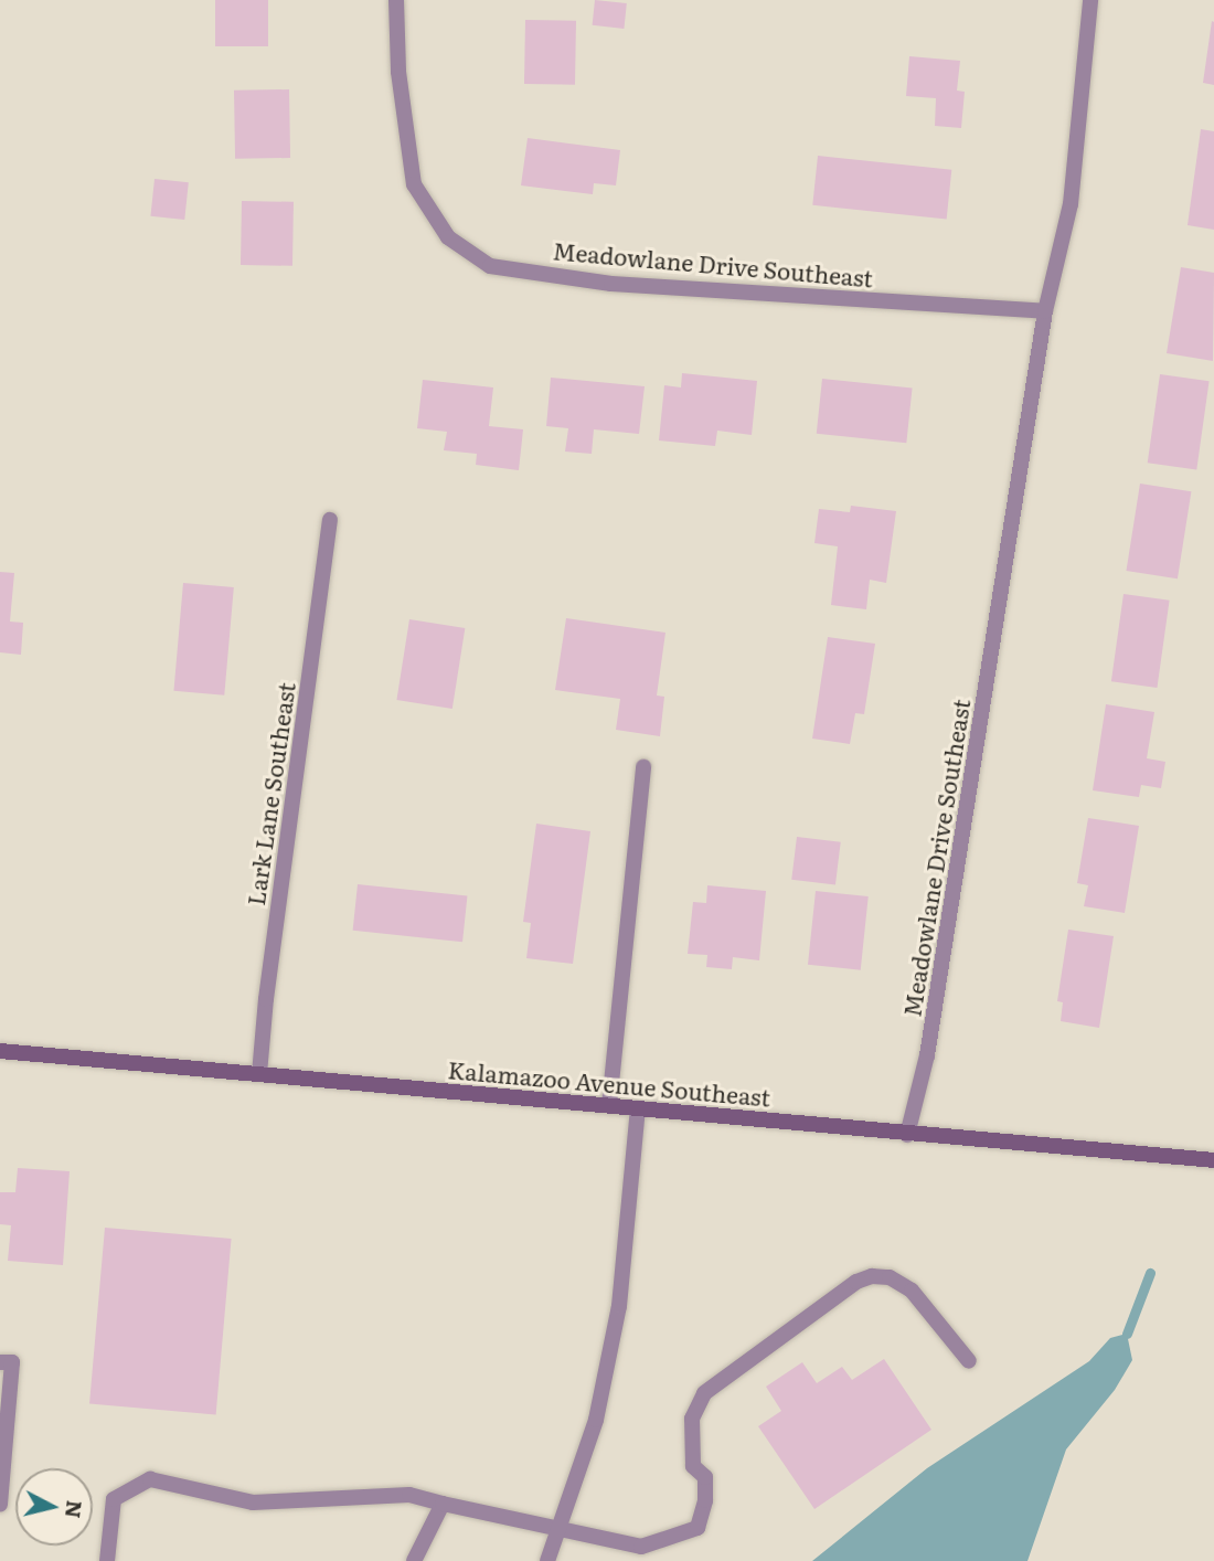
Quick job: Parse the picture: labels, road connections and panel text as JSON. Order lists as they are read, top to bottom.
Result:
{
  "streets": {
    "main road": ["Kalamazoo Avenue Southeast"],
    "street": ["Meadowlane Drive Southeast", "Lark Lane Southeast"]
  },
  "crossings": [
    ["Meadowlane Drive Southeast", "Kalamazoo Avenue Southeast"],
    ["Lark Lane Southeast", "Kalamazoo Avenue Southeast"]
  ],
  "north": "right"
}
